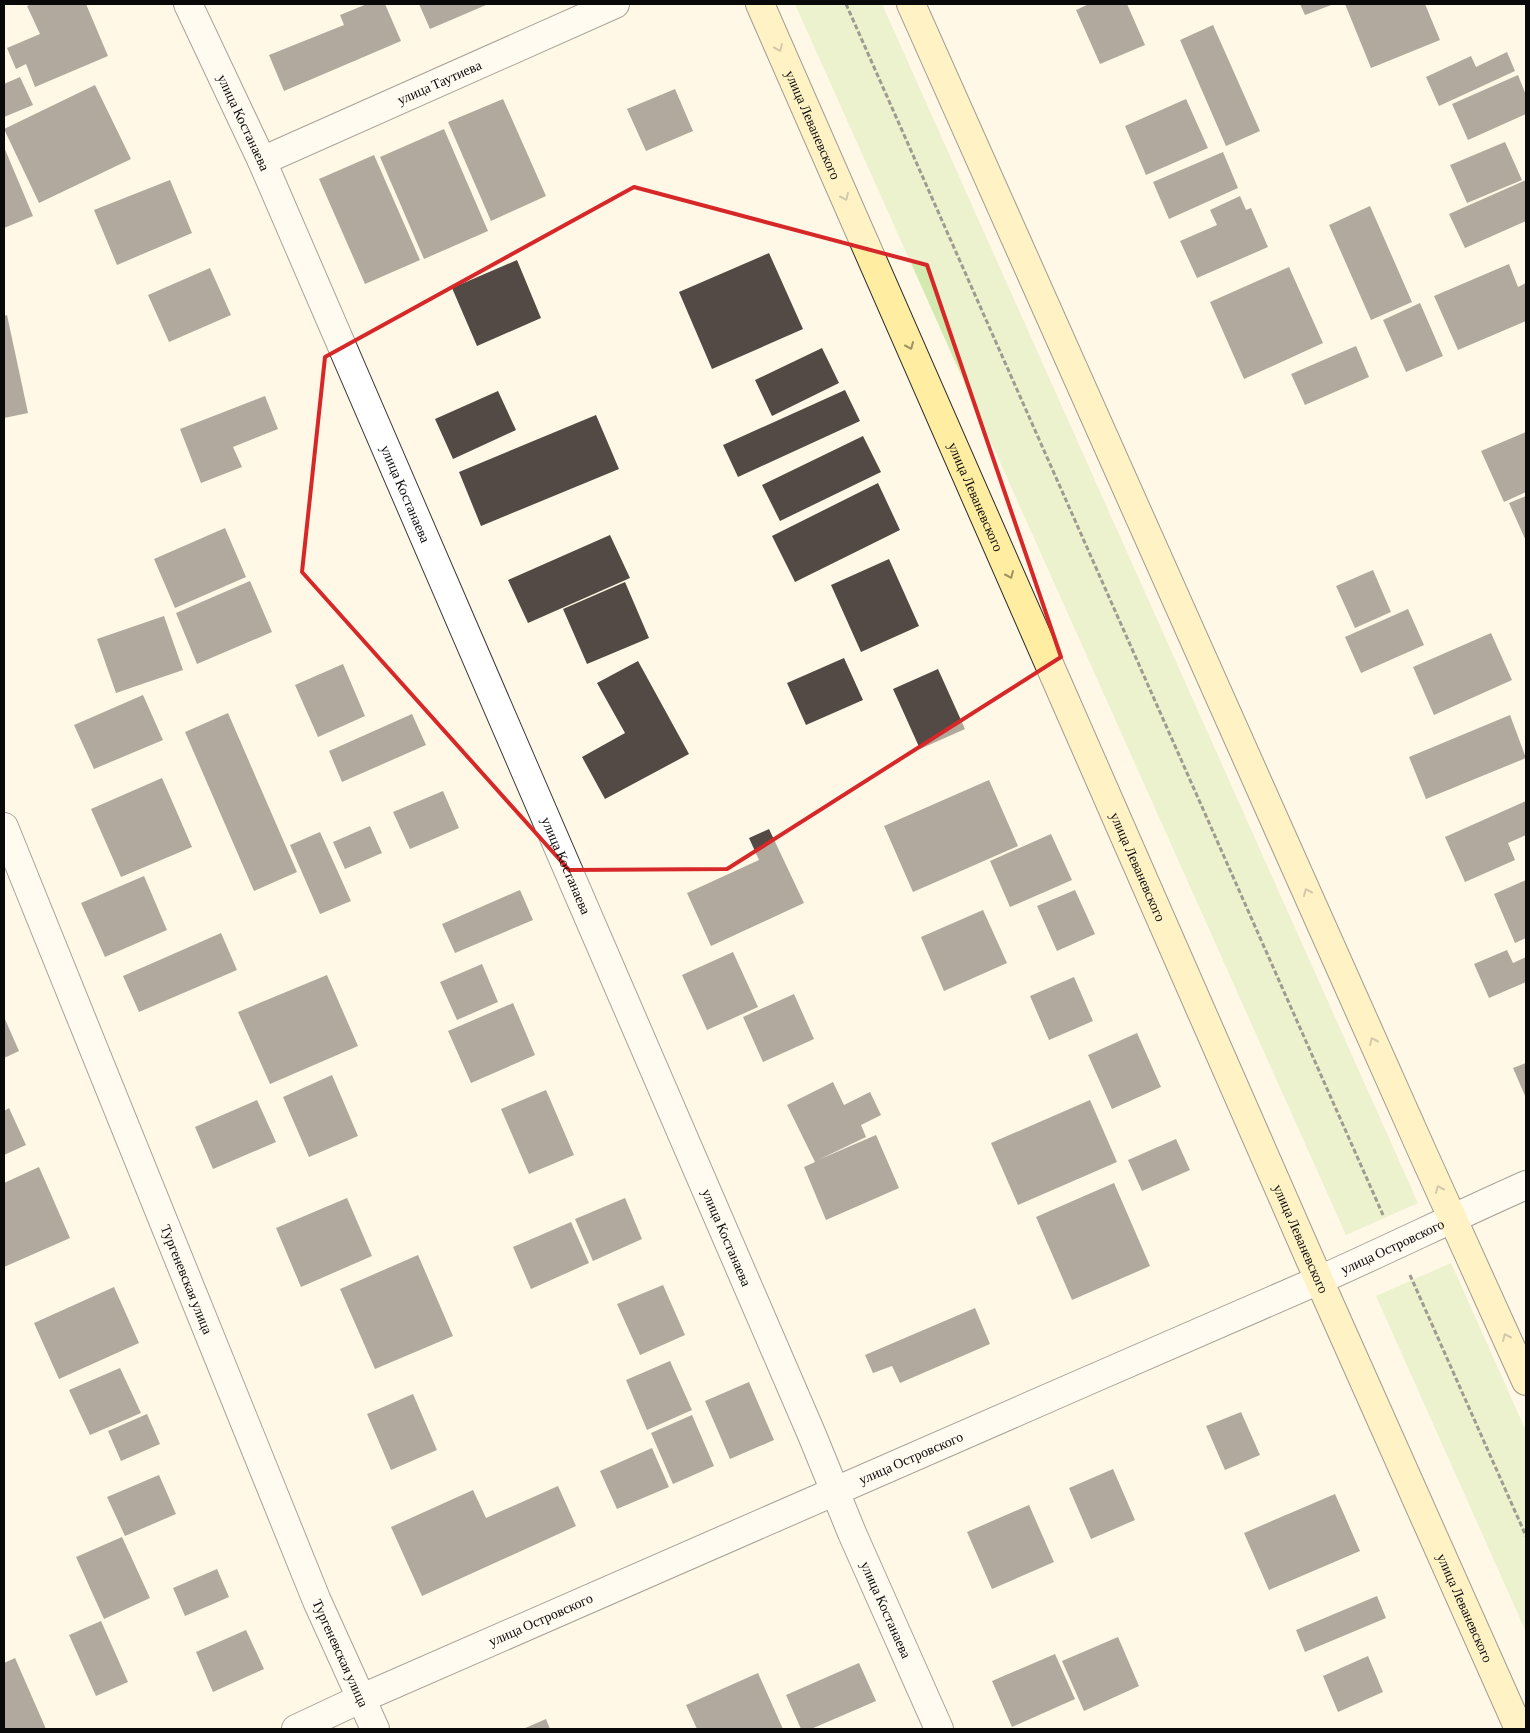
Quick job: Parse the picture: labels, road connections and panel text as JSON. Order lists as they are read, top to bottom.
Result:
{
  "streets": {
    "street": [
      "улица Таутиева",
      "улица Костанаева",
      "улица Леваневского",
      "улица Островского",
      "Тургеневская улица"
    ]
  },
  "crossings": [
    ["улица Таутиева", "улица Костанаева"],
    ["улица Костанаева", "улица Островского"],
    ["улица Леваневского", "улица Островского"],
    ["улица Островского", "Тургеневская улица"]
  ]
}
